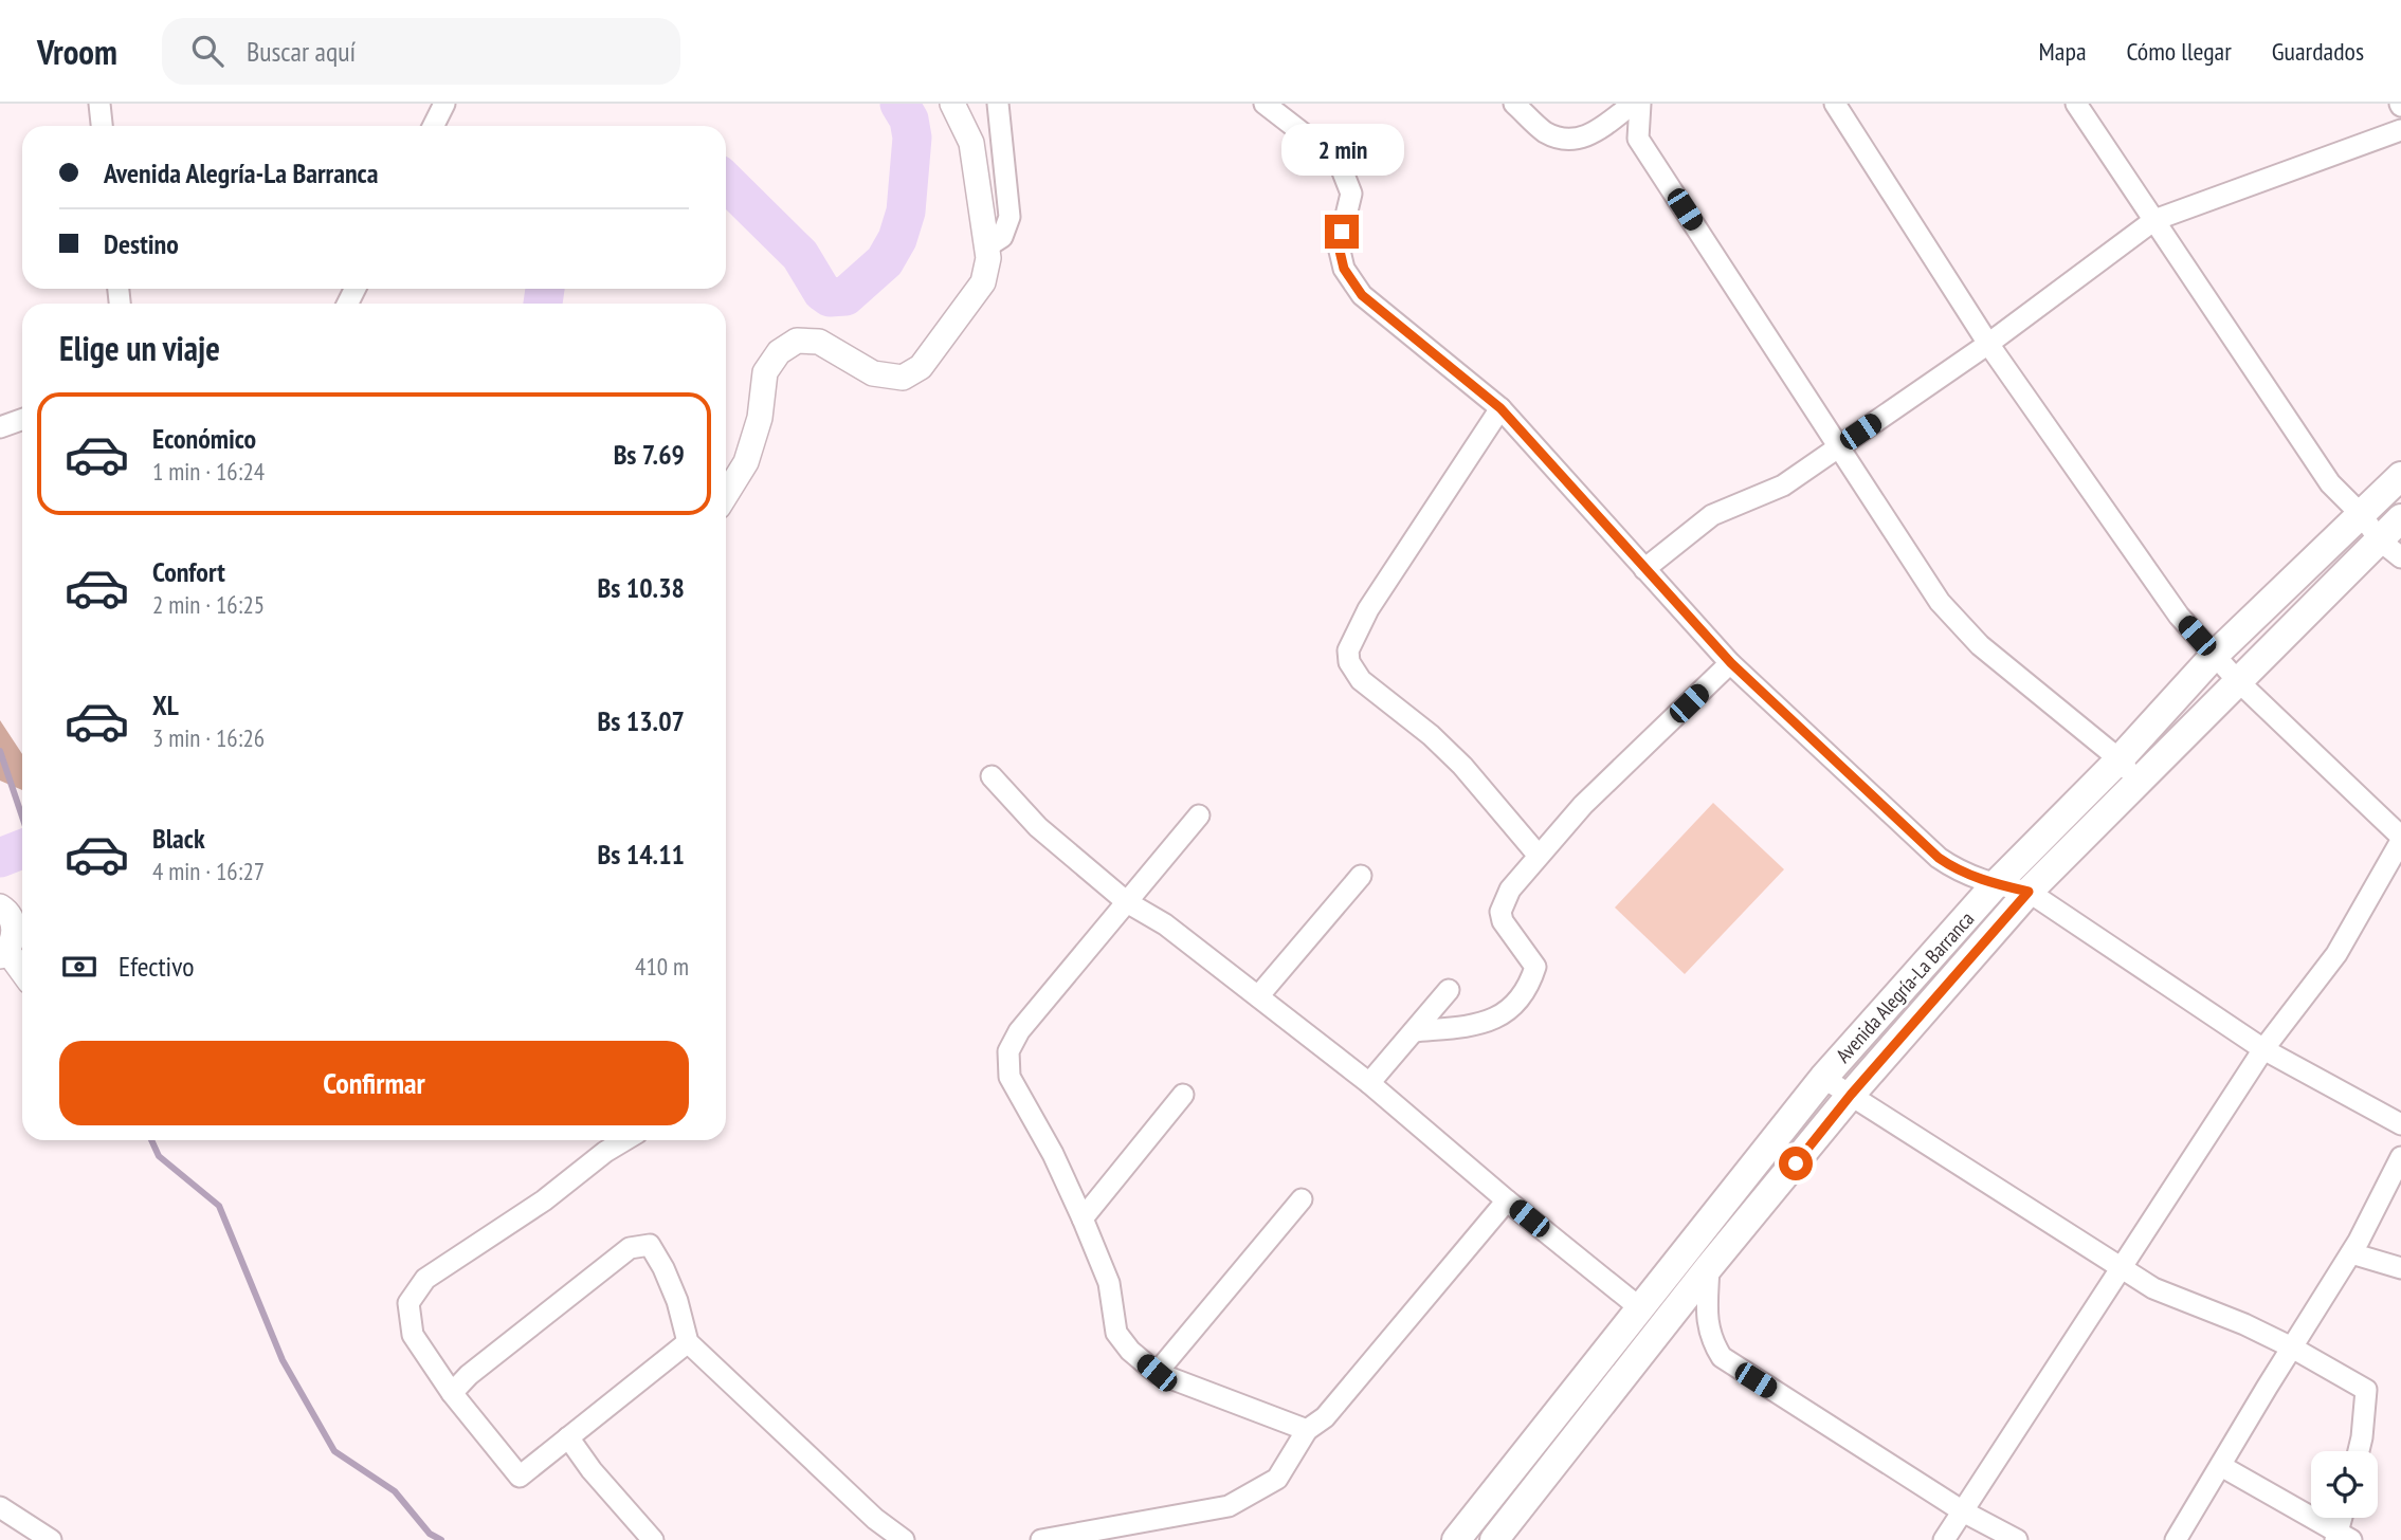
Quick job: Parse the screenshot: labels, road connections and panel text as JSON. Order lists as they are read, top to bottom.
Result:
{
  "streets": {
    "main road": ["Avenida Alegría-La Barranca"]
  },
  "page": {
    "header": "Vroom",
    "search": "Buscar aquí",
    "nav": ["Mapa", "Cómo llegar", "Guardados"],
    "bubble": "2 min",
    "banner": ["Avenida Alegría-La Barranca", "Destino"],
    "heading": "Elige un viaje",
    "list": [
      {
        "name": "Económico",
        "note": "1 min · 16:24",
        "value": "Bs 7.69"
      },
      {
        "name": "Confort",
        "note": "2 min · 16:25",
        "value": "Bs 10.38"
      },
      {
        "name": "XL",
        "note": "3 min · 16:26",
        "value": "Bs 13.07"
      },
      {
        "name": "Black",
        "note": "4 min · 16:27",
        "value": "Bs 14.11"
      }
    ],
    "pay": ["Efectivo", "410 m"],
    "buttons": "Confirmar"
  }
}
